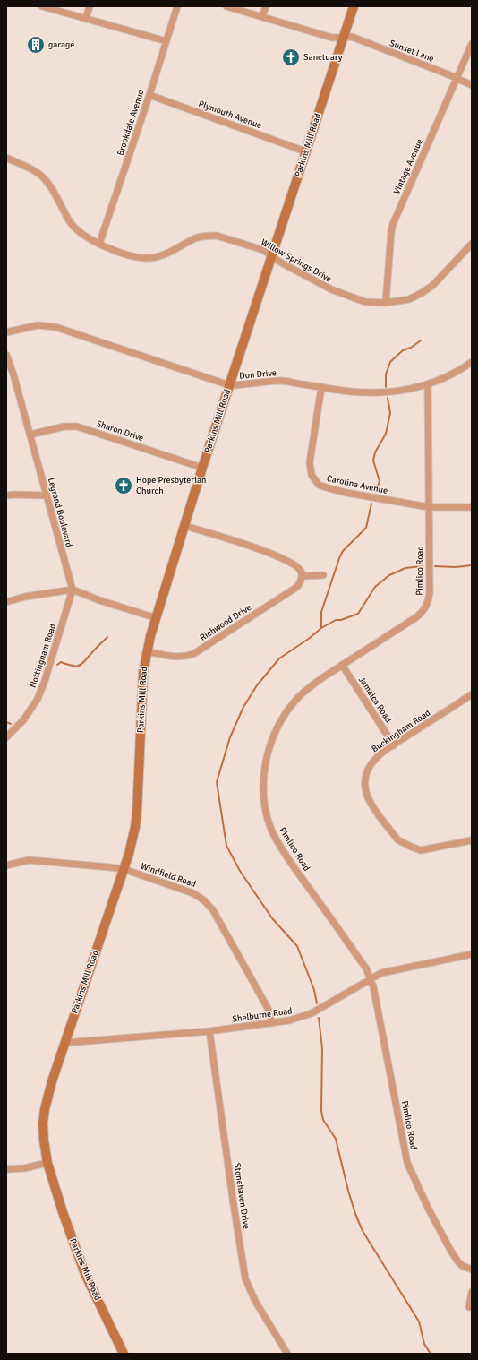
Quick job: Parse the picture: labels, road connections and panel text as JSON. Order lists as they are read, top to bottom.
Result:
{
  "streets": {
    "street": [
      "Sunset Lane",
      "Plymouth Avenue",
      "Brookdale Avenue",
      "Parkins Mill Road",
      "Vintage Avenue",
      "Willow Springs Drive",
      "Don Drive",
      "Sharon Drive",
      "Carolina Avenue",
      "Legrand Boulevard",
      "Pimlico Road",
      "Richwood Drive",
      "Nottingham Road",
      "Jamaica Road",
      "Buckingham Road",
      "Windfield Road",
      "Shelburne Road",
      "Stonehaven Drive"
    ]
  },
  "crossings": [
    ["Sunset Lane", "Parkins Mill Road"],
    ["Sunset Lane", "Vintage Avenue"],
    ["Plymouth Avenue", "Brookdale Avenue"],
    ["Plymouth Avenue", "Parkins Mill Road"],
    ["Brookdale Avenue", "Willow Springs Drive"],
    ["Parkins Mill Road", "Willow Springs Drive"],
    ["Parkins Mill Road", "Don Drive"],
    ["Parkins Mill Road", "Sharon Drive"],
    ["Parkins Mill Road", "Richwood Drive"],
    ["Parkins Mill Road", "Windfield Road"],
    ["Parkins Mill Road", "Shelburne Road"],
    ["Vintage Avenue", "Willow Springs Drive"],
    ["Don Drive", "Carolina Avenue"],
    ["Don Drive", "Pimlico Road"],
    ["Sharon Drive", "Legrand Boulevard"],
    ["Carolina Avenue", "Pimlico Road"],
    ["Legrand Boulevard", "Nottingham Road"],
    ["Pimlico Road", "Jamaica Road"],
    ["Pimlico Road", "Shelburne Road"],
    ["Jamaica Road", "Buckingham Road"],
    ["Windfield Road", "Shelburne Road"],
    ["Shelburne Road", "Stonehaven Drive"]
  ],
  "places": {
    "building": ["garage"],
    "church": ["Sanctuary", "Hope Presbyterian Church"]
  }
}
